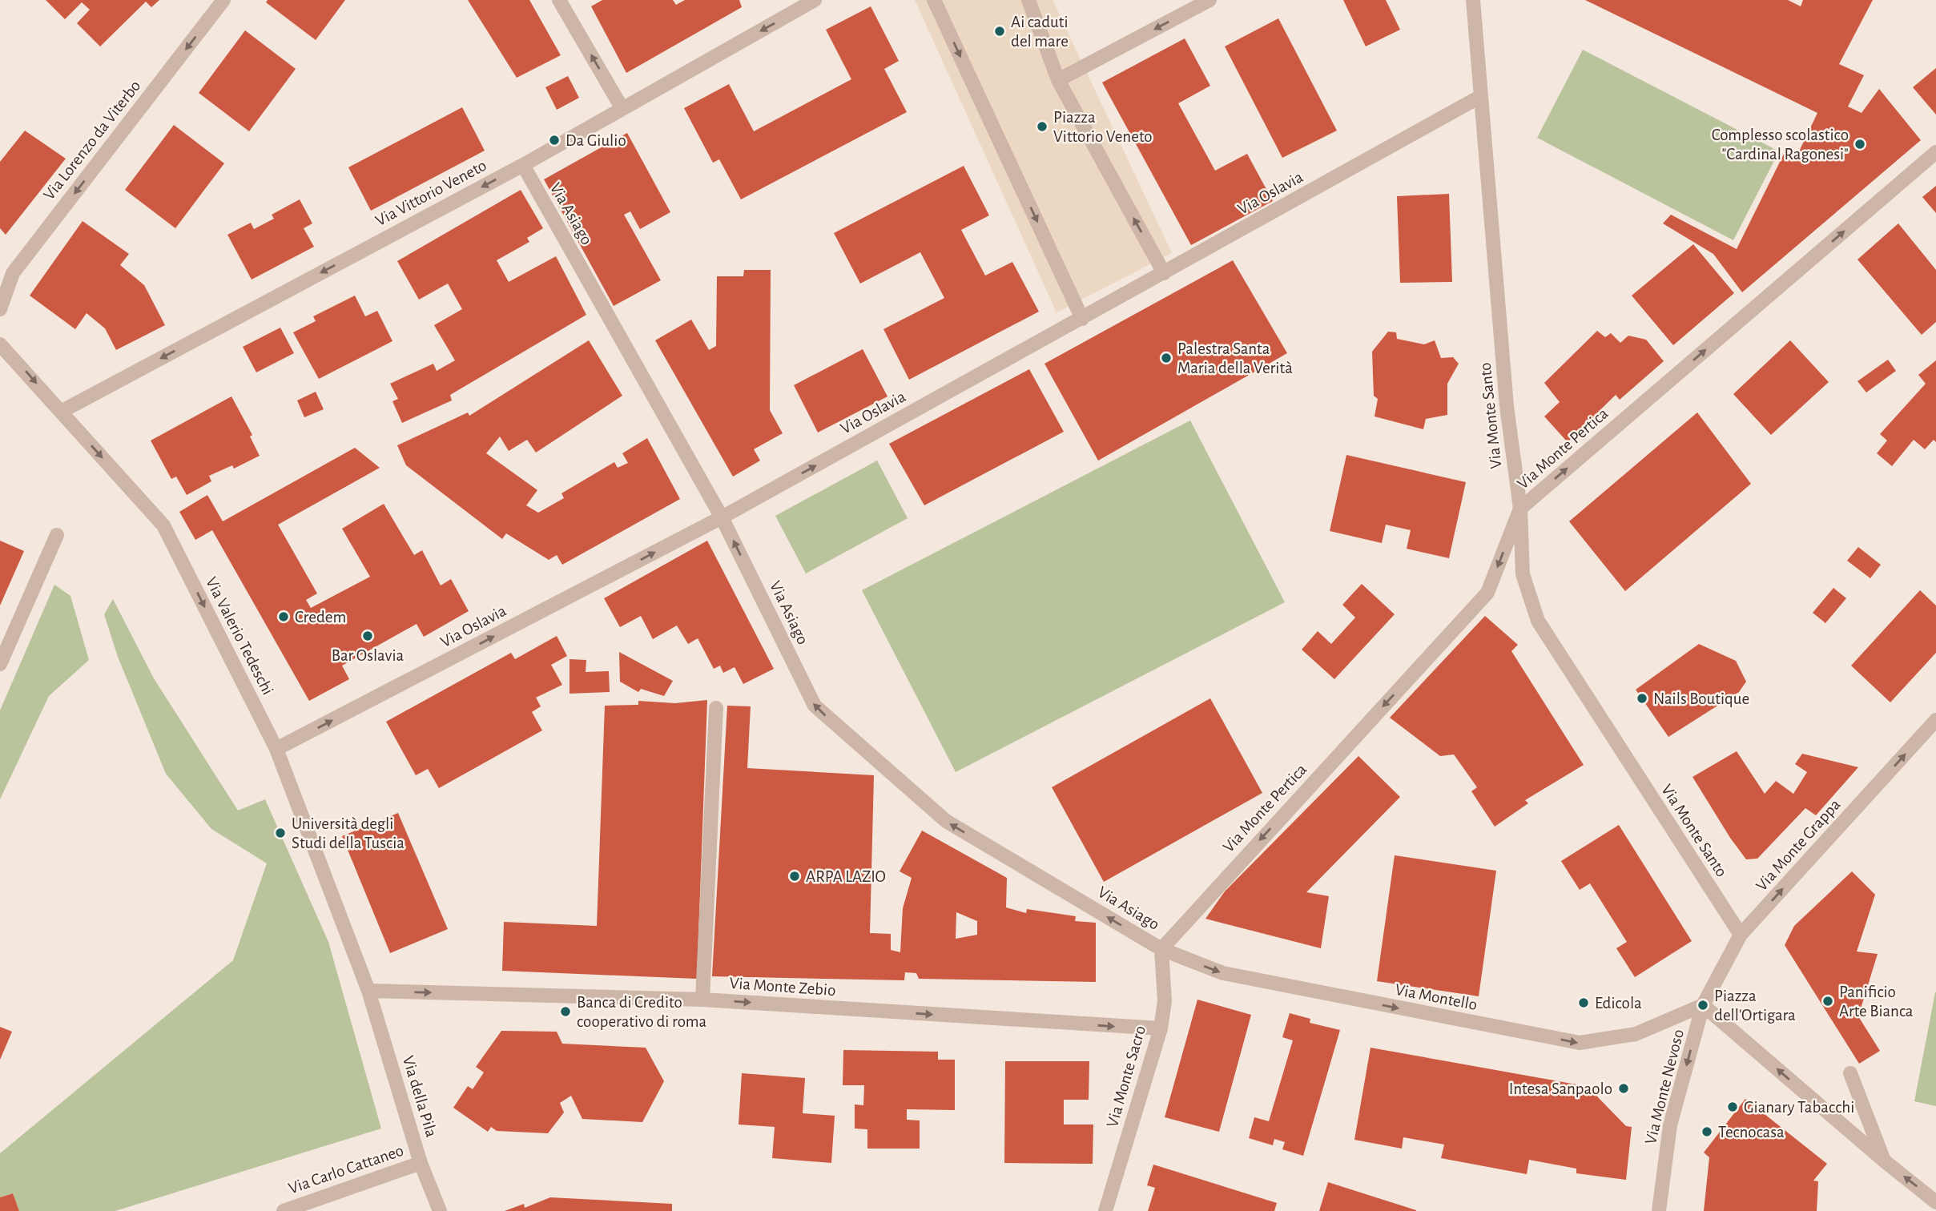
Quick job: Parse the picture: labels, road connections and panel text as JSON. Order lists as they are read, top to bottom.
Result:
{
  "streets": {
    "street": [
      "Via Lorenzo da Viterbo",
      "Via Vittorio Veneto",
      "Via Oslavia",
      "Via Asiago",
      "Via Monte Santo",
      "Via Monte Pertica",
      "Via Valerio Tedeschi",
      "Via Monte Grappa",
      "Via Monte Zebio",
      "Via Montello",
      "Via Monte Sacro",
      "Via Monte Nevoso",
      "Via della Pila",
      "Via Carlo Cattaneo"
    ]
  },
  "crossings": [
    ["Via Vittorio Veneto", "Via Asiago"],
    ["Via Vittorio Veneto", "Via Valerio Tedeschi"],
    ["Via Oslavia", "Via Asiago"],
    ["Via Oslavia", "Via Monte Santo"],
    ["Via Oslavia", "Via Valerio Tedeschi"],
    ["Via Asiago", "Via Monte Pertica"],
    ["Via Asiago", "Via Montello"],
    ["Via Asiago", "Via Monte Sacro"],
    ["Via Monte Santo", "Via Monte Pertica"],
    ["Via Monte Santo", "Via Monte Grappa"],
    ["Via Monte Pertica", "Via Montello"],
    ["Via Monte Pertica", "Via Monte Sacro"],
    ["Via Valerio Tedeschi", "Via Monte Zebio"],
    ["Via Valerio Tedeschi", "Via della Pila"],
    ["Via Monte Grappa", "Via Montello"],
    ["Via Monte Grappa", "Via Monte Nevoso"],
    ["Via Monte Zebio", "Via Monte Sacro"],
    ["Via Monte Zebio", "Via della Pila"],
    ["Via Montello", "Via Monte Sacro"],
    ["Via Montello", "Via Monte Nevoso"],
    ["Via della Pila", "Via Carlo Cattaneo"]
  ],
  "one_way": [
    "Via Lorenzo da Viterbo",
    "Via Vittorio Veneto",
    "Via Oslavia",
    "Via Asiago",
    "Via Valerio Tedeschi",
    "Via Monte Grappa",
    "Via Monte Zebio",
    "Via Montello",
    "Via Monte Nevoso"
  ],
  "places": [
    "Ai caduti del mare",
    "Piazza Vittorio Veneto",
    "Da Giulio",
    "Complesso scolastico \"Cardinal Ragonesi\"",
    "Palestra Santa Maria della Verità",
    "Credem",
    "Bar Oslavia",
    "Nails Boutique",
    "Università degli Studi della Tuscia",
    "ARPA LAZIO",
    "Panificio Arte Bianca",
    "Edicola",
    "Piazza dell'Ortigara",
    "Banca di Credito cooperativo di roma",
    "Intesa Sanpaolo",
    "Gianary Tabacchi",
    "Tecnocasa"
  ]
}
